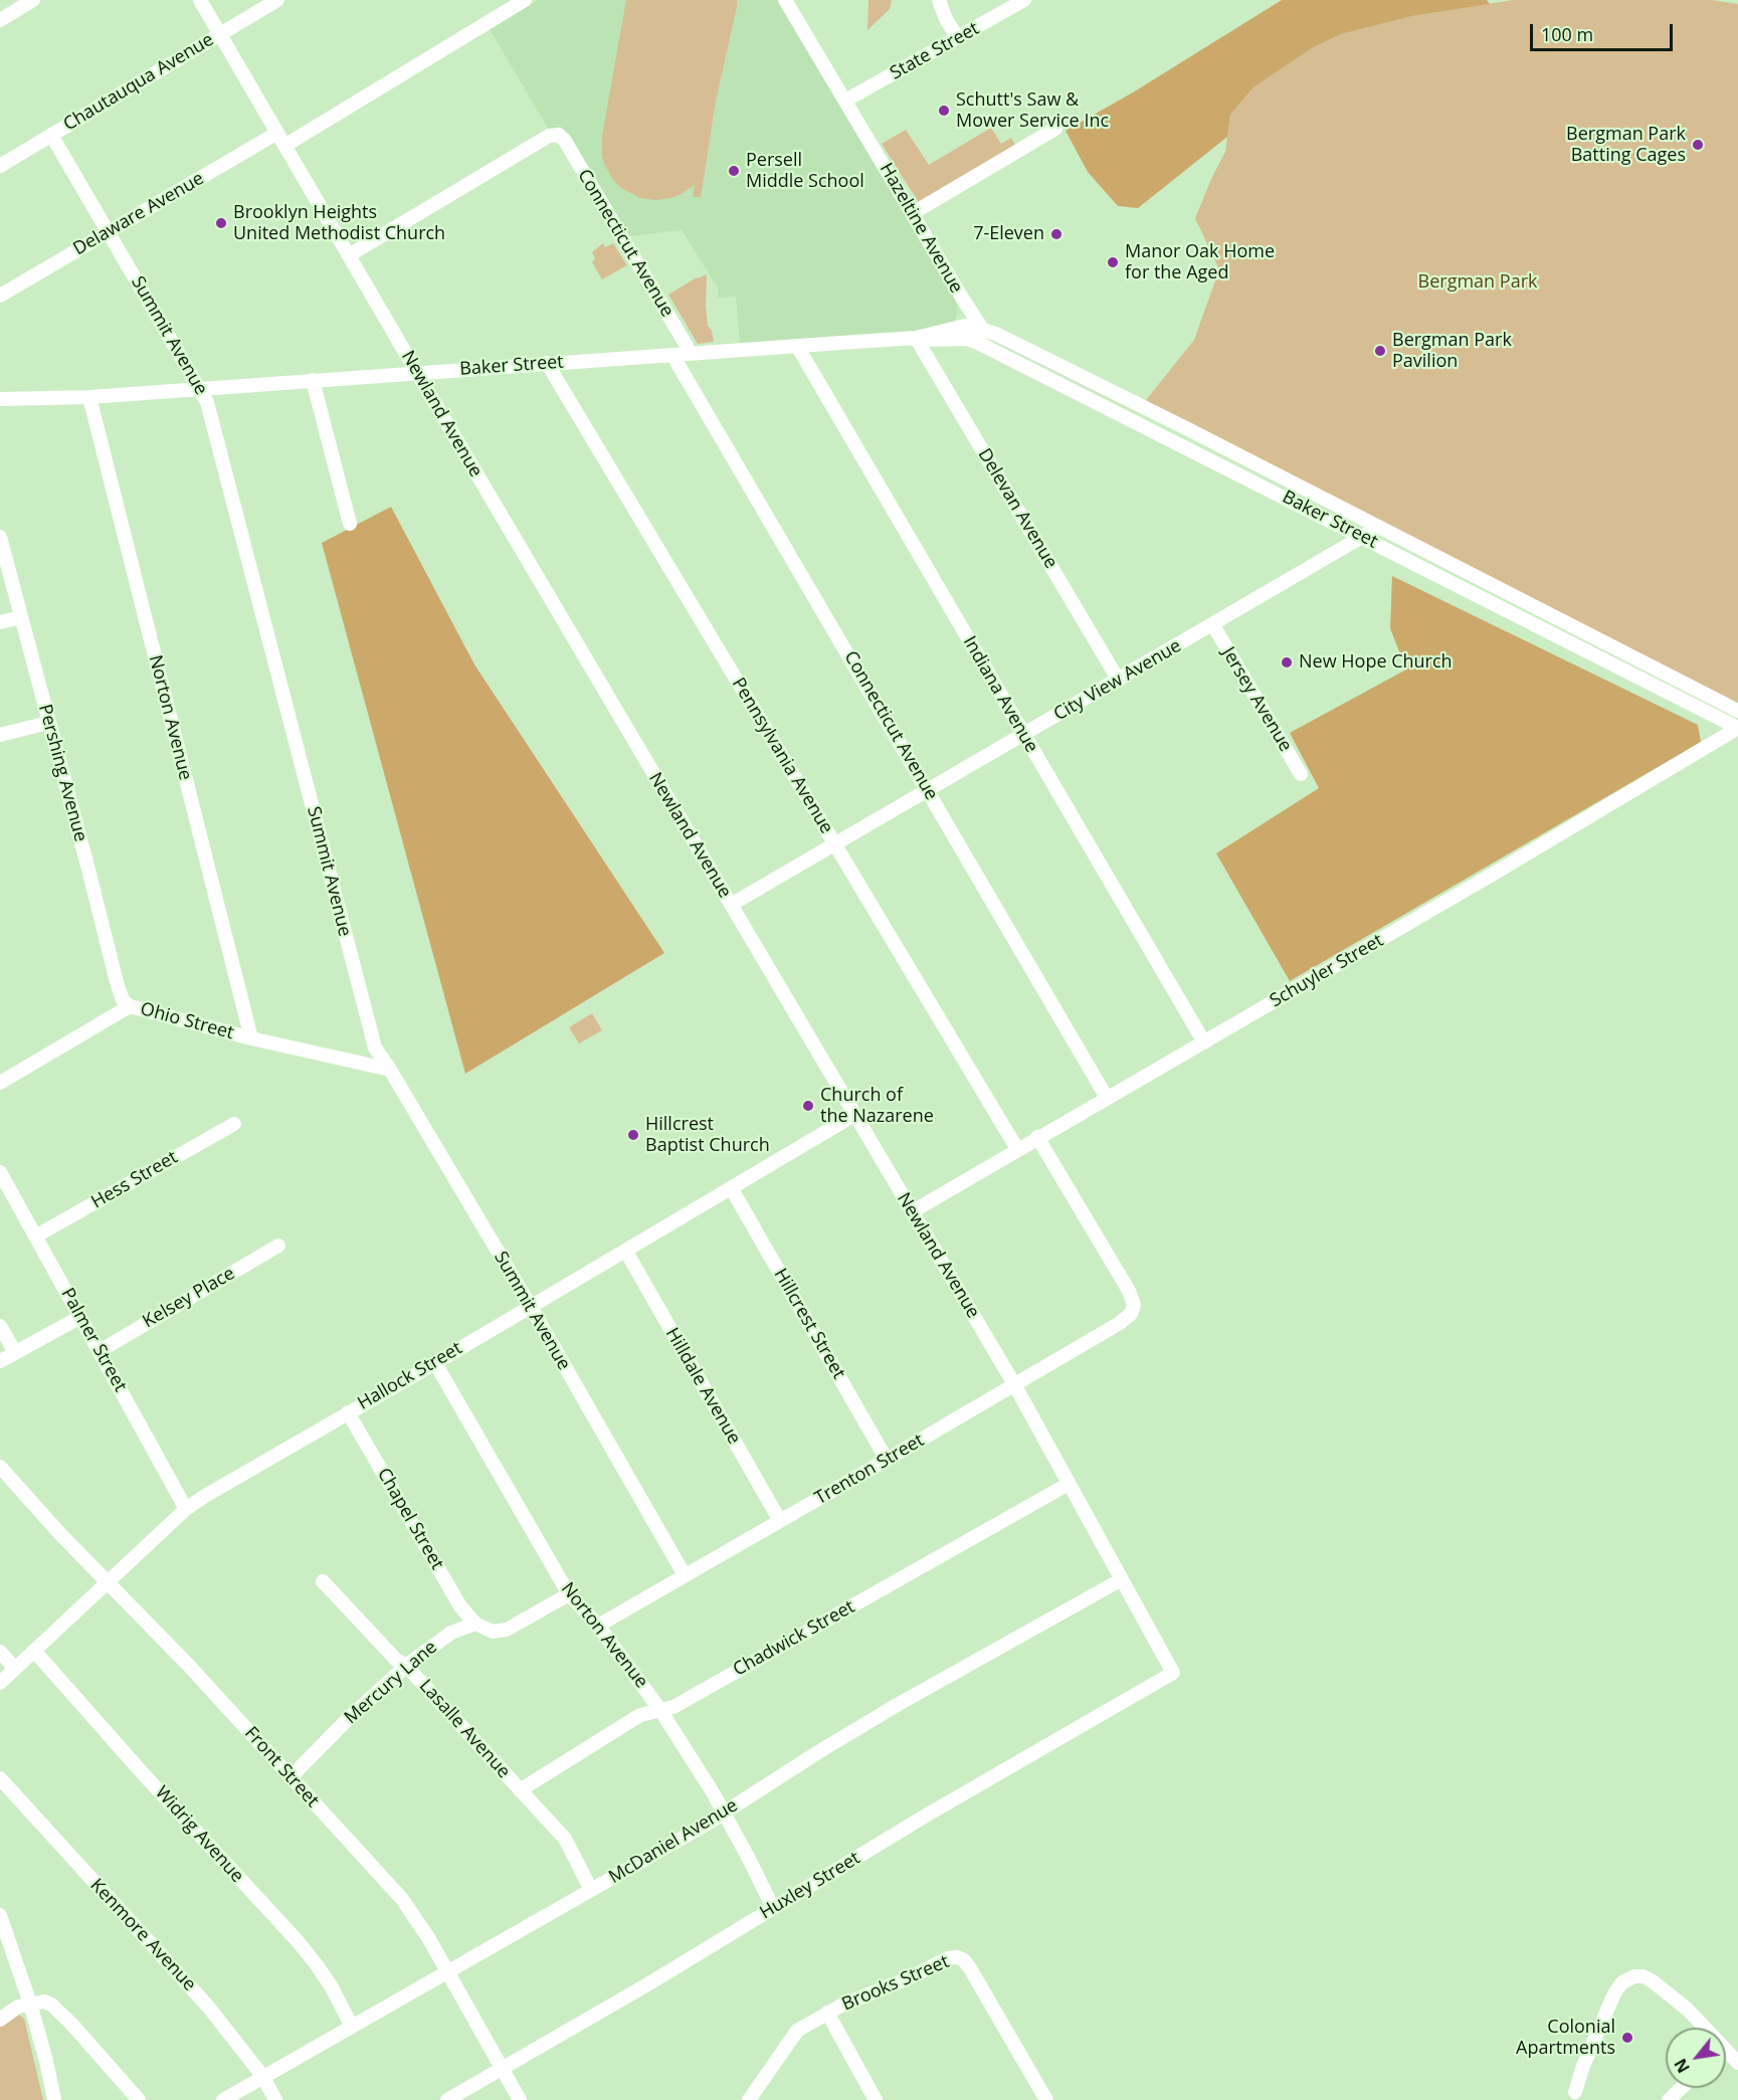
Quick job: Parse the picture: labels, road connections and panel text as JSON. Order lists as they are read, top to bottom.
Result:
{
  "streets": {
    "street": [
      "State Street",
      "Chautauqua Avenue",
      "Delaware Avenue",
      "Hazeltine Avenue",
      "Connecticut Avenue",
      "Summit Avenue",
      "Baker Street",
      "Newland Avenue",
      "Delevan Avenue",
      "City View Avenue",
      "Indiana Avenue",
      "Jersey Avenue",
      "Norton Avenue",
      "Pennsylvania Avenue",
      "Pershing Avenue",
      "Schuyler Street",
      "Ohio Street",
      "Hess Street",
      "Kelsey Place",
      "Hillcrest Street",
      "Palmer Street",
      "Hallock Street",
      "Hilldale Avenue",
      "Trenton Street",
      "Chapel Street",
      "Chadwick Street",
      "Mercury Lane",
      "Lasalle Avenue",
      "Front Street",
      "Widrig Avenue",
      "McDaniel Avenue",
      "Huxley Street",
      "Kenmore Avenue",
      "Brooks Street"
    ]
  },
  "crossings": [
    ["State Street", "Hazeltine Avenue"],
    ["Chautauqua Avenue", "Summit Avenue"],
    ["Chautauqua Avenue", "Newland Avenue"],
    ["Delaware Avenue", "Summit Avenue"],
    ["Delaware Avenue", "Newland Avenue"],
    ["Hazeltine Avenue", "Baker Street"],
    ["Connecticut Avenue", "Baker Street"],
    ["Connecticut Avenue", "Newland Avenue"],
    ["Connecticut Avenue", "City View Avenue"],
    ["Connecticut Avenue", "Schuyler Street"],
    ["Summit Avenue", "Baker Street"],
    ["Summit Avenue", "Ohio Street"],
    ["Summit Avenue", "Hallock Street"],
    ["Summit Avenue", "Trenton Street"],
    ["Baker Street", "Newland Avenue"],
    ["Baker Street", "Delevan Avenue"],
    ["Baker Street", "City View Avenue"],
    ["Baker Street", "Indiana Avenue"],
    ["Baker Street", "Norton Avenue"],
    ["Baker Street", "Pennsylvania Avenue"],
    ["Baker Street", "Schuyler Street"],
    ["Newland Avenue", "City View Avenue"],
    ["Newland Avenue", "Schuyler Street"],
    ["Newland Avenue", "Hallock Street"],
    ["Newland Avenue", "Trenton Street"],
    ["Newland Avenue", "Chadwick Street"],
    ["Newland Avenue", "McDaniel Avenue"],
    ["Newland Avenue", "Huxley Street"],
    ["Delevan Avenue", "City View Avenue"],
    ["City View Avenue", "Indiana Avenue"],
    ["City View Avenue", "Jersey Avenue"],
    ["City View Avenue", "Pennsylvania Avenue"],
    ["Indiana Avenue", "Schuyler Street"],
    ["Norton Avenue", "Ohio Street"],
    ["Norton Avenue", "Hallock Street"],
    ["Norton Avenue", "Trenton Street"],
    ["Norton Avenue", "Chadwick Street"],
    ["Norton Avenue", "McDaniel Avenue"],
    ["Norton Avenue", "Huxley Street"],
    ["Pennsylvania Avenue", "Schuyler Street"],
    ["Pershing Avenue", "Ohio Street"],
    ["Schuyler Street", "Trenton Street"],
    ["Hess Street", "Palmer Street"],
    ["Kelsey Place", "Palmer Street"],
    ["Hillcrest Street", "Hallock Street"],
    ["Hillcrest Street", "Trenton Street"],
    ["Palmer Street", "Hallock Street"],
    ["Hallock Street", "Hilldale Avenue"],
    ["Hallock Street", "Chapel Street"],
    ["Hallock Street", "Front Street"],
    ["Hallock Street", "Widrig Avenue"],
    ["Hilldale Avenue", "Trenton Street"],
    ["Chapel Street", "Mercury Lane"],
    ["Chadwick Street", "Lasalle Avenue"],
    ["Mercury Lane", "Lasalle Avenue"],
    ["Mercury Lane", "Front Street"],
    ["Lasalle Avenue", "McDaniel Avenue"],
    ["Front Street", "McDaniel Avenue"],
    ["Front Street", "Huxley Street"],
    ["Widrig Avenue", "McDaniel Avenue"],
    ["McDaniel Avenue", "Kenmore Avenue"]
  ],
  "parks": ["Bergman Park"],
  "places": [
    "Schutt's Saw & Mower Service Inc",
    "Bergman Park Batting Cages",
    "Persell Middle School",
    "Brooklyn Heights United Methodist Church",
    "7-Eleven",
    "Manor Oak Home for the Aged",
    "Bergman Park Pavilion",
    "New Hope Church",
    "Church of the Nazarene",
    "Hillcrest Baptist Church",
    "Colonial Apartments"
  ],
  "scale_bar": "100 m",
  "north": "bottom left"
}
